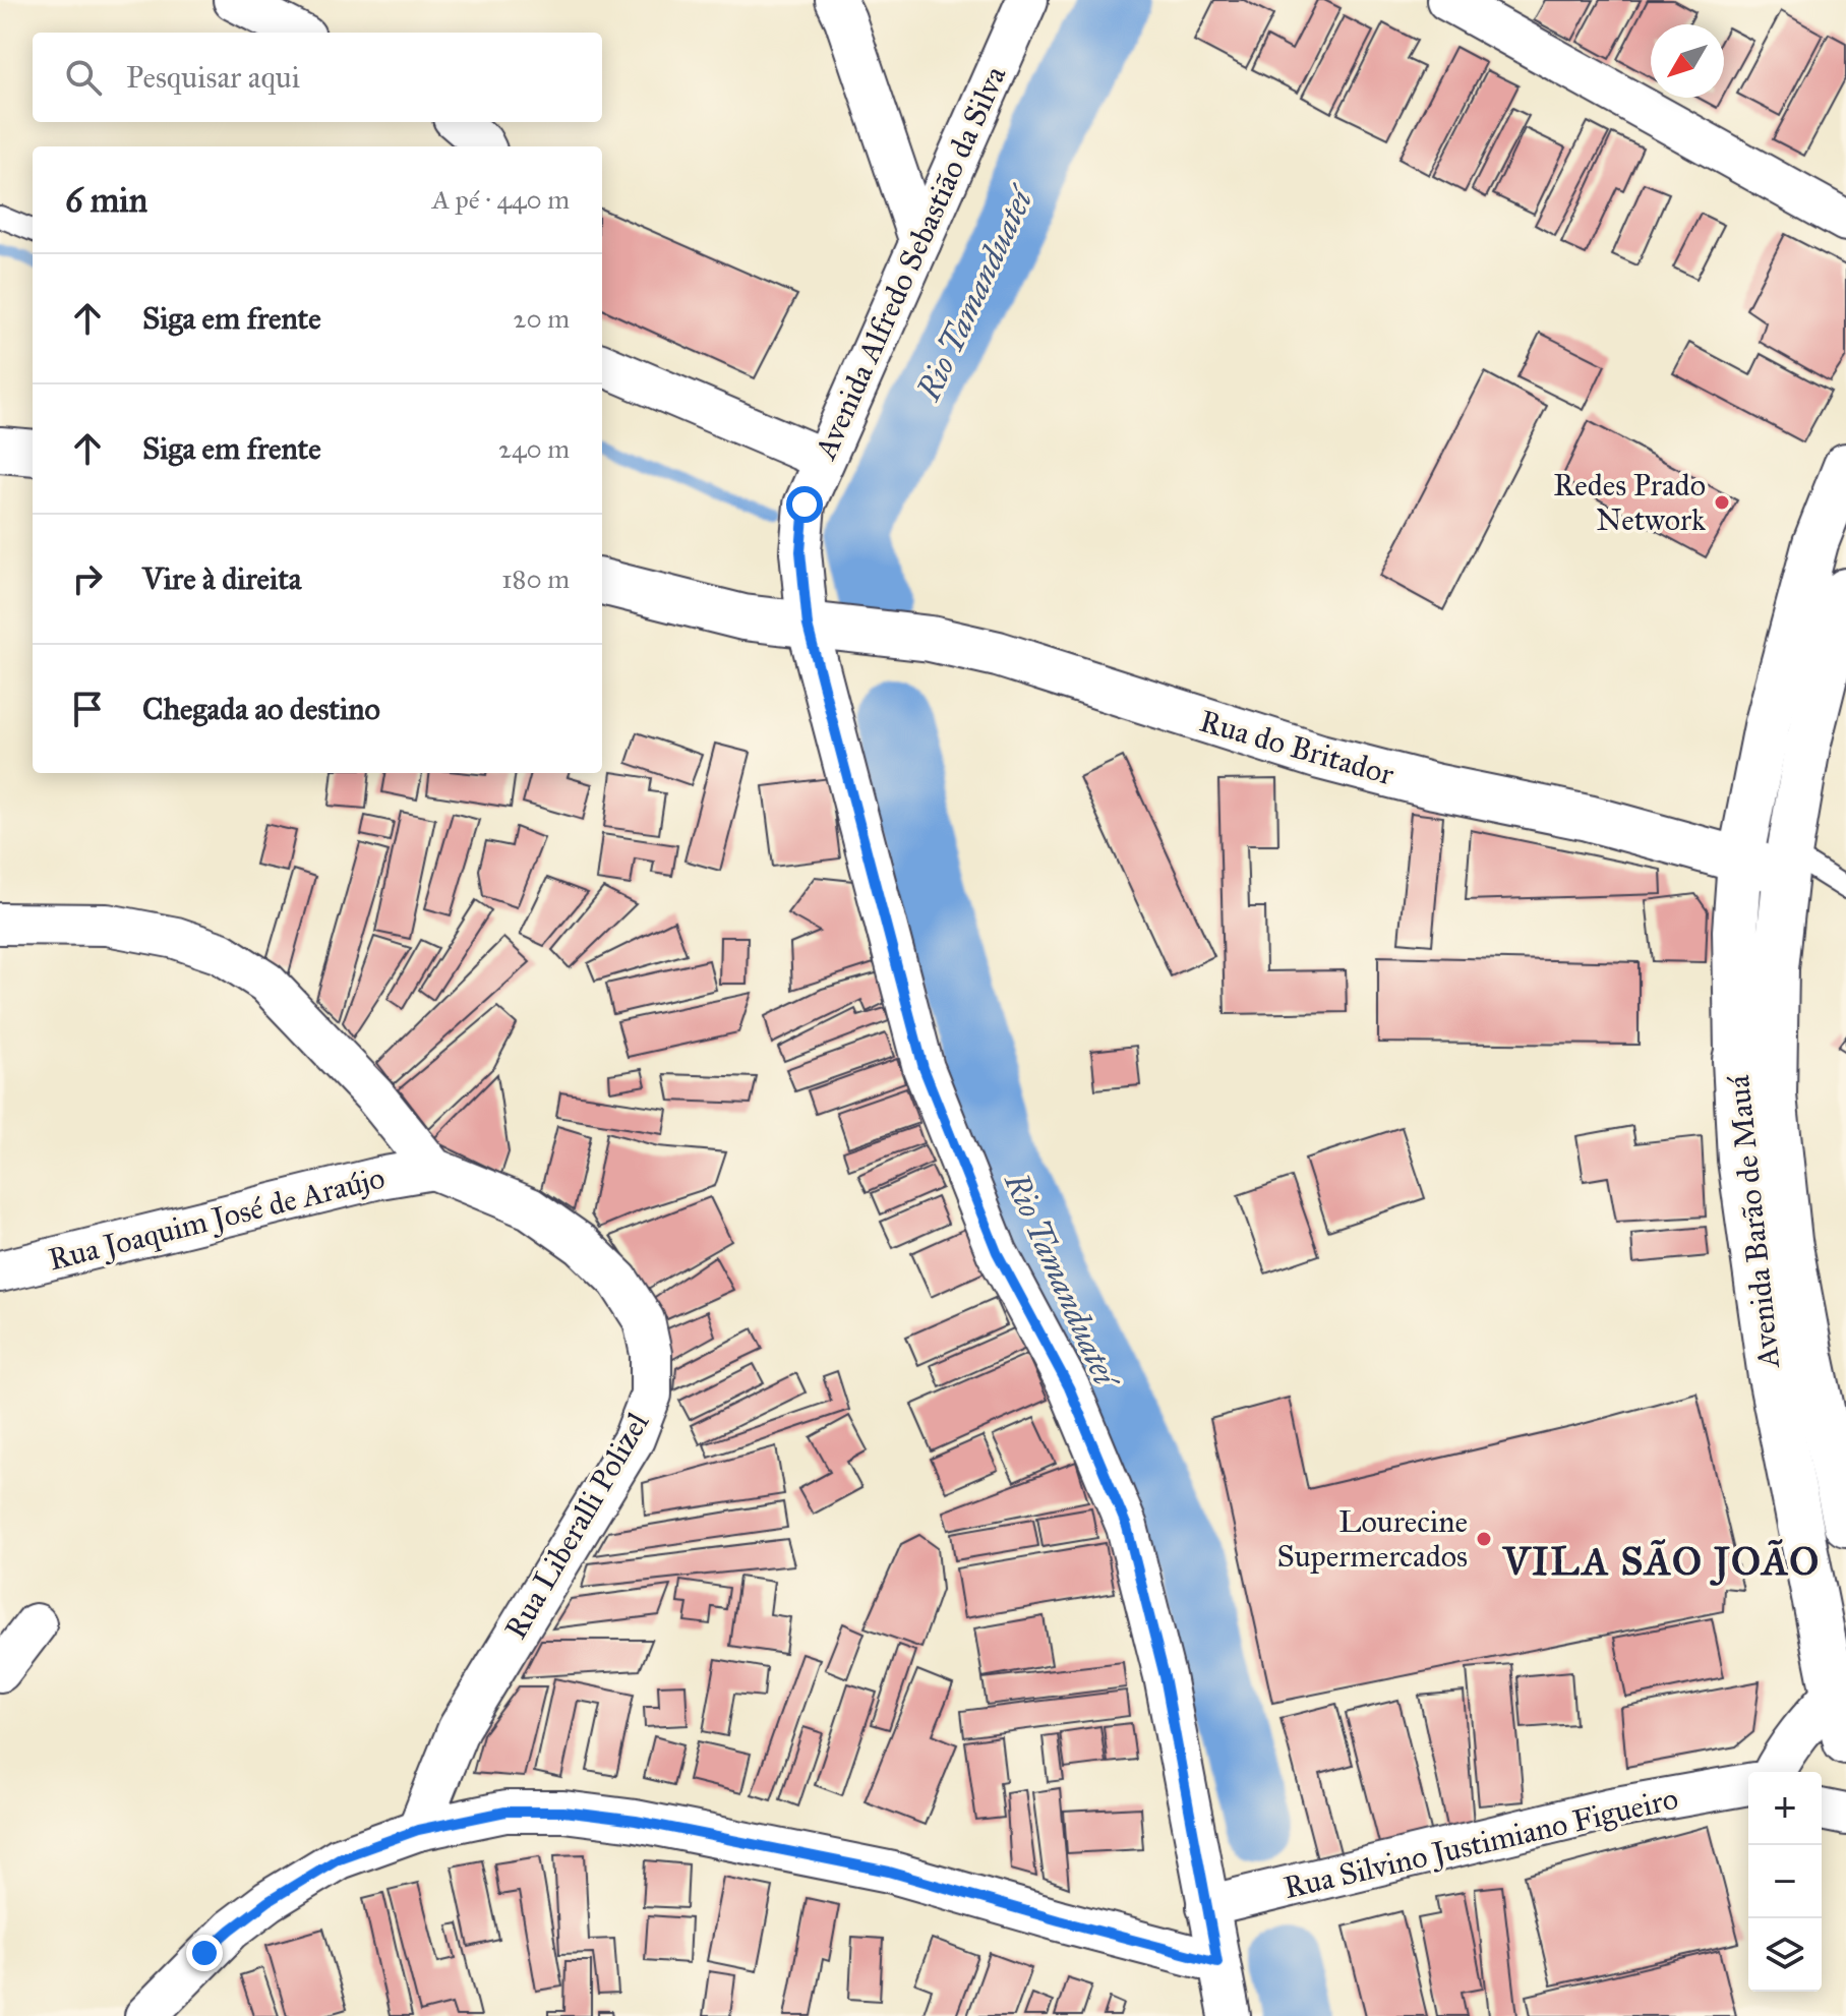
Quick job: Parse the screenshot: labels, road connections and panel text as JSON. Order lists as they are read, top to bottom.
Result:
{
  "streets": {
    "main road": ["Rua do Britador", "Avenida Barão de Mauá"],
    "street": [
      "Avenida Alfredo Sebastião da Silva",
      "Rua Joaquim José de Araújo",
      "Rua Liberalli Polizel",
      "Rua Silvino Justimiano Figueiro"
    ]
  },
  "crossings": [
    ["Avenida Alfredo Sebastião da Silva", "Rua do Britador"],
    ["Avenida Alfredo Sebastião da Silva", "Rua Silvino Justimiano Figueiro"],
    ["Rua do Britador", "Avenida Barão de Mauá"],
    ["Rua Joaquim José de Araújo", "Rua Liberalli Polizel"]
  ],
  "districts": ["VILA SÃO JOÃO"],
  "water": ["Rio Tamanduateí"],
  "places": ["Redes Prado Network", "Lourecine Supermercados"],
  "north": "bottom left",
  "page": {
    "search": "Pesquisar aqui",
    "heading": ["6 min", "A pé · 440 m"],
    "list": [
      ["Siga em frente", "20 m"],
      ["Siga em frente", "240 m"],
      ["Vire à direita", "180 m"],
      "Chegada ao destino"
    ],
    "map_buttons": ["+", "−"]
  }
}
